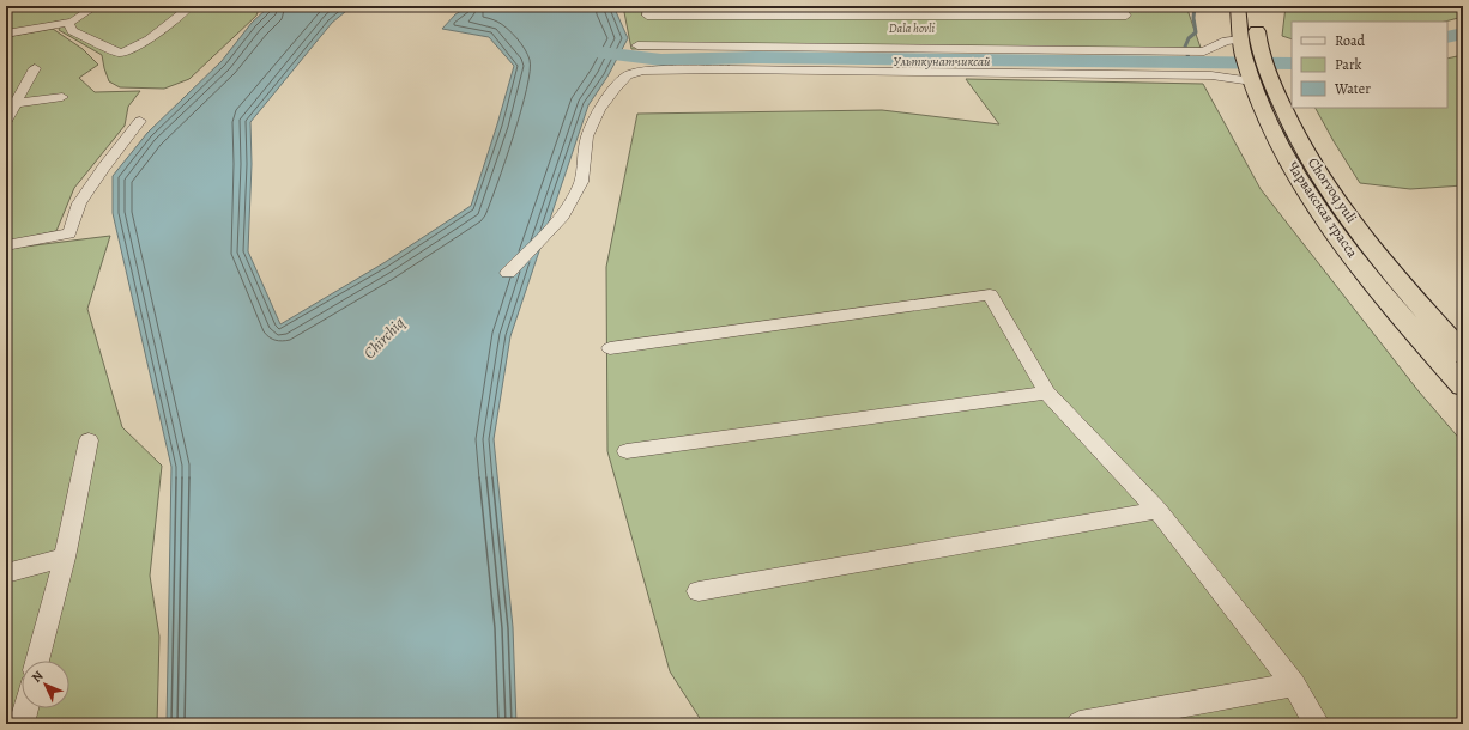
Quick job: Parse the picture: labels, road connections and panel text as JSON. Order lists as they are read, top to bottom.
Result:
{
  "streets": {
    "highway": ["Chorvoq yuli", "Чарвакская трасса"]
  },
  "crossings": [
    ["Chorvoq yuli", "Чарвакская трасса"]
  ],
  "water": ["Ульткунатчиксай", "Chirchiq"],
  "parks": ["Dala hovli"],
  "legend": ["Road", "Park", "Water"],
  "north": "top left"
}
